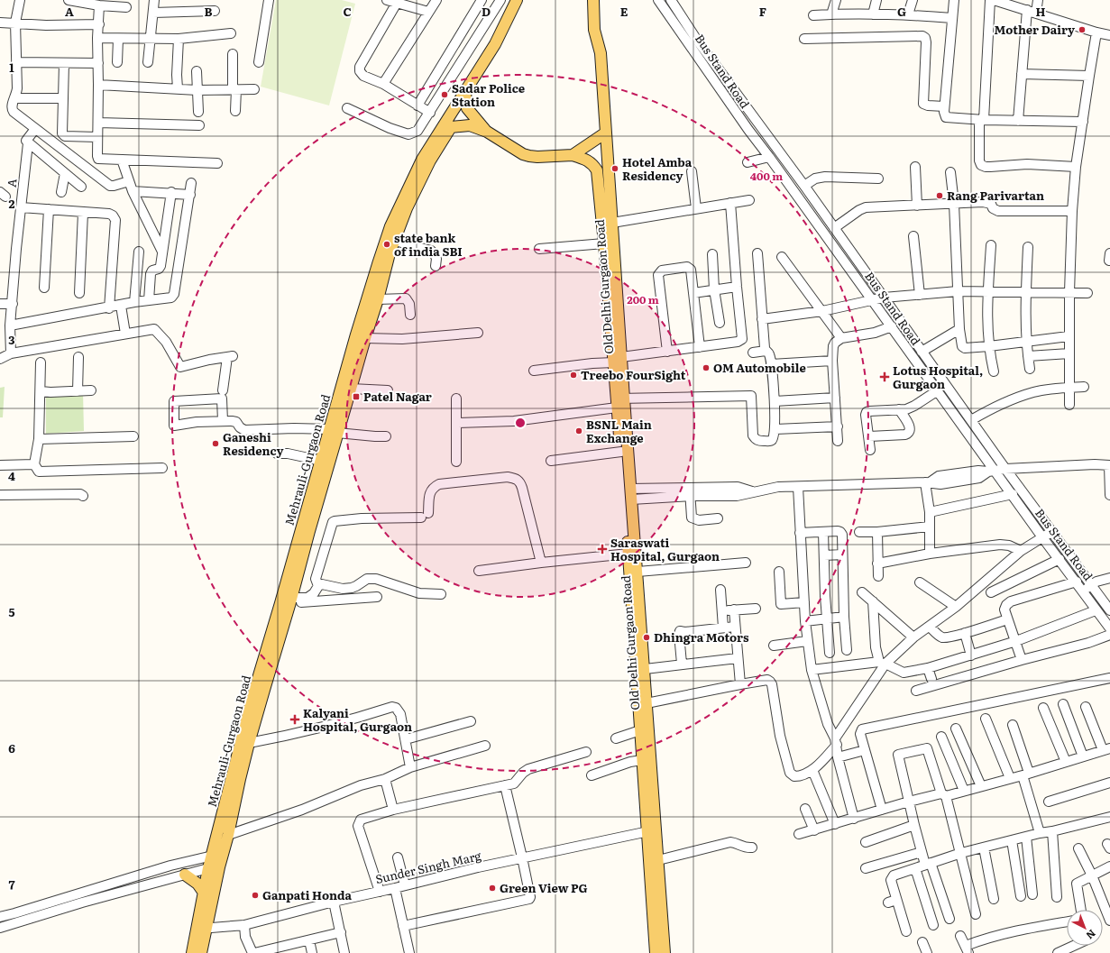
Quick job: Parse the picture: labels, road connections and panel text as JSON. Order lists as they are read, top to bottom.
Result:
{
  "streets": {
    "main road": ["Old Delhi Gurgaon Road", "Mehrauli-Gurgaon Road"],
    "street": ["Bus Stand Road", "A", "Sunder Singh Marg"]
  },
  "crossings": [
    ["Old Delhi Gurgaon Road", "Sunder Singh Marg"],
    ["Mehrauli-Gurgaon Road", "Sunder Singh Marg"]
  ],
  "places": {
    "other": [
      "Mother Dairy",
      "Sadar Police Station",
      "Hotel Amba Residency",
      "Rang Parivartan",
      "state bank of india SBI",
      "OM Automobile",
      "Treebo FourSight",
      "BSNL Main Exchange",
      "Ganeshi Residency",
      "Dhingra Motors",
      "Green View PG",
      "Ganpati Honda"
    ],
    "health": ["Lotus Hospital, Gurgaon", "Saraswati Hospital, Gurgaon", "Kalyani Hospital, Gurgaon"],
    "transit": ["Patel Nagar"]
  },
  "north": "bottom right",
  "grid": {
    "columns": [
      "A",
      "B",
      "C",
      "D",
      "E",
      "F",
      "G",
      "H"
    ],
    "rows": [
      "1",
      "2",
      "3",
      "4",
      "5",
      "6",
      "7"
    ]
  },
  "rings": ["400 m", "200 m"]
}
